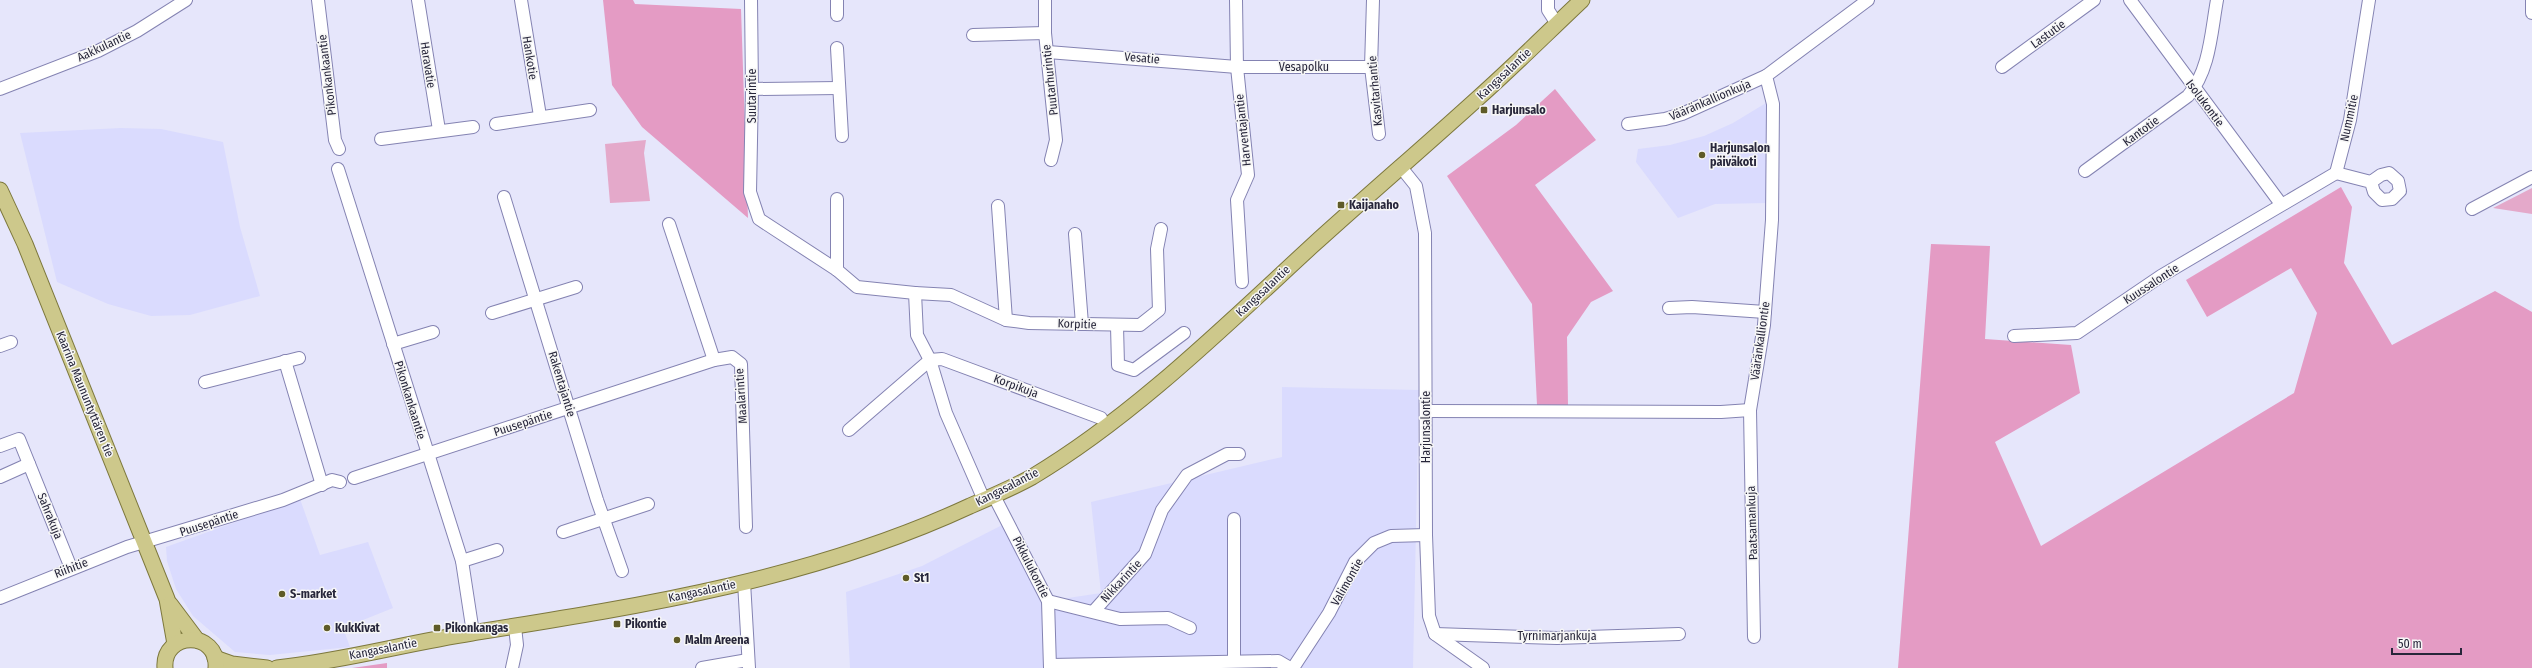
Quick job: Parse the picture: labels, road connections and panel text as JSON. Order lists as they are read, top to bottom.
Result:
{
  "streets": {
    "main road": ["Kangasalantie", "Kaarina Maununtyttären tie"],
    "street": [
      "Lastutie",
      "Aakkulantie",
      "Hankotie",
      "Vesatie",
      "Haravatie",
      "Vesapolku",
      "Pikonkankaantie",
      "Puutarhurintie",
      "Kasvitarhantie",
      "Suutarintie",
      "Vääränkallionkuja",
      "Isolukontie",
      "Nummitie",
      "Harventajantie",
      "Kantotie",
      "Kuussalontie",
      "Korpitie",
      "Vääränkalliontie",
      "Rakentajantie",
      "Korpikuja",
      "Maalarintie",
      "Puusepäntie",
      "Harjunsalontie",
      "Sahrakuja",
      "Paatsamankuja",
      "Pikkulukontie",
      "Riihitie",
      "Nikkarintie",
      "Valimontie",
      "Tyrnimarjankuja"
    ]
  },
  "crossings": [
    ["Vesatie", "Vesapolku"],
    ["Vesatie", "Puutarhurintie"],
    ["Vesatie", "Harventajantie"],
    ["Vesapolku", "Kasvitarhantie"],
    ["Vesapolku", "Harventajantie"],
    ["Kangasalantie", "Pikonkankaantie"],
    ["Kangasalantie", "Harjunsalontie"],
    ["Kangasalantie", "Pikkulukontie"],
    ["Pikonkankaantie", "Puusepäntie"],
    ["Suutarintie", "Korpitie"],
    ["Vääränkallionkuja", "Vääränkalliontie"],
    ["Isolukontie", "Kantotie"],
    ["Isolukontie", "Kuussalontie"],
    ["Vääränkalliontie", "Paatsamankuja"],
    ["Rakentajantie", "Puusepäntie"],
    ["Kaarina Maununtyttären tie", "Puusepäntie"],
    ["Kaarina Maununtyttären tie", "Riihitie"],
    ["Maalarintie", "Puusepäntie"],
    ["Puusepäntie", "Riihitie"],
    ["Harjunsalontie", "Valimontie"],
    ["Harjunsalontie", "Tyrnimarjankuja"],
    ["Sahrakuja", "Riihitie"]
  ],
  "places": {
    "transit": [
      "Harjunsalo",
      "Kaijanaho",
      "Pikontie",
      "Pikonkangas"
    ],
    "other": [
      "Harjunsalon päiväkoti",
      "St1",
      "S-market",
      "KukKivat",
      "Malm Areena"
    ]
  },
  "scale_bar": "50 m"
}
